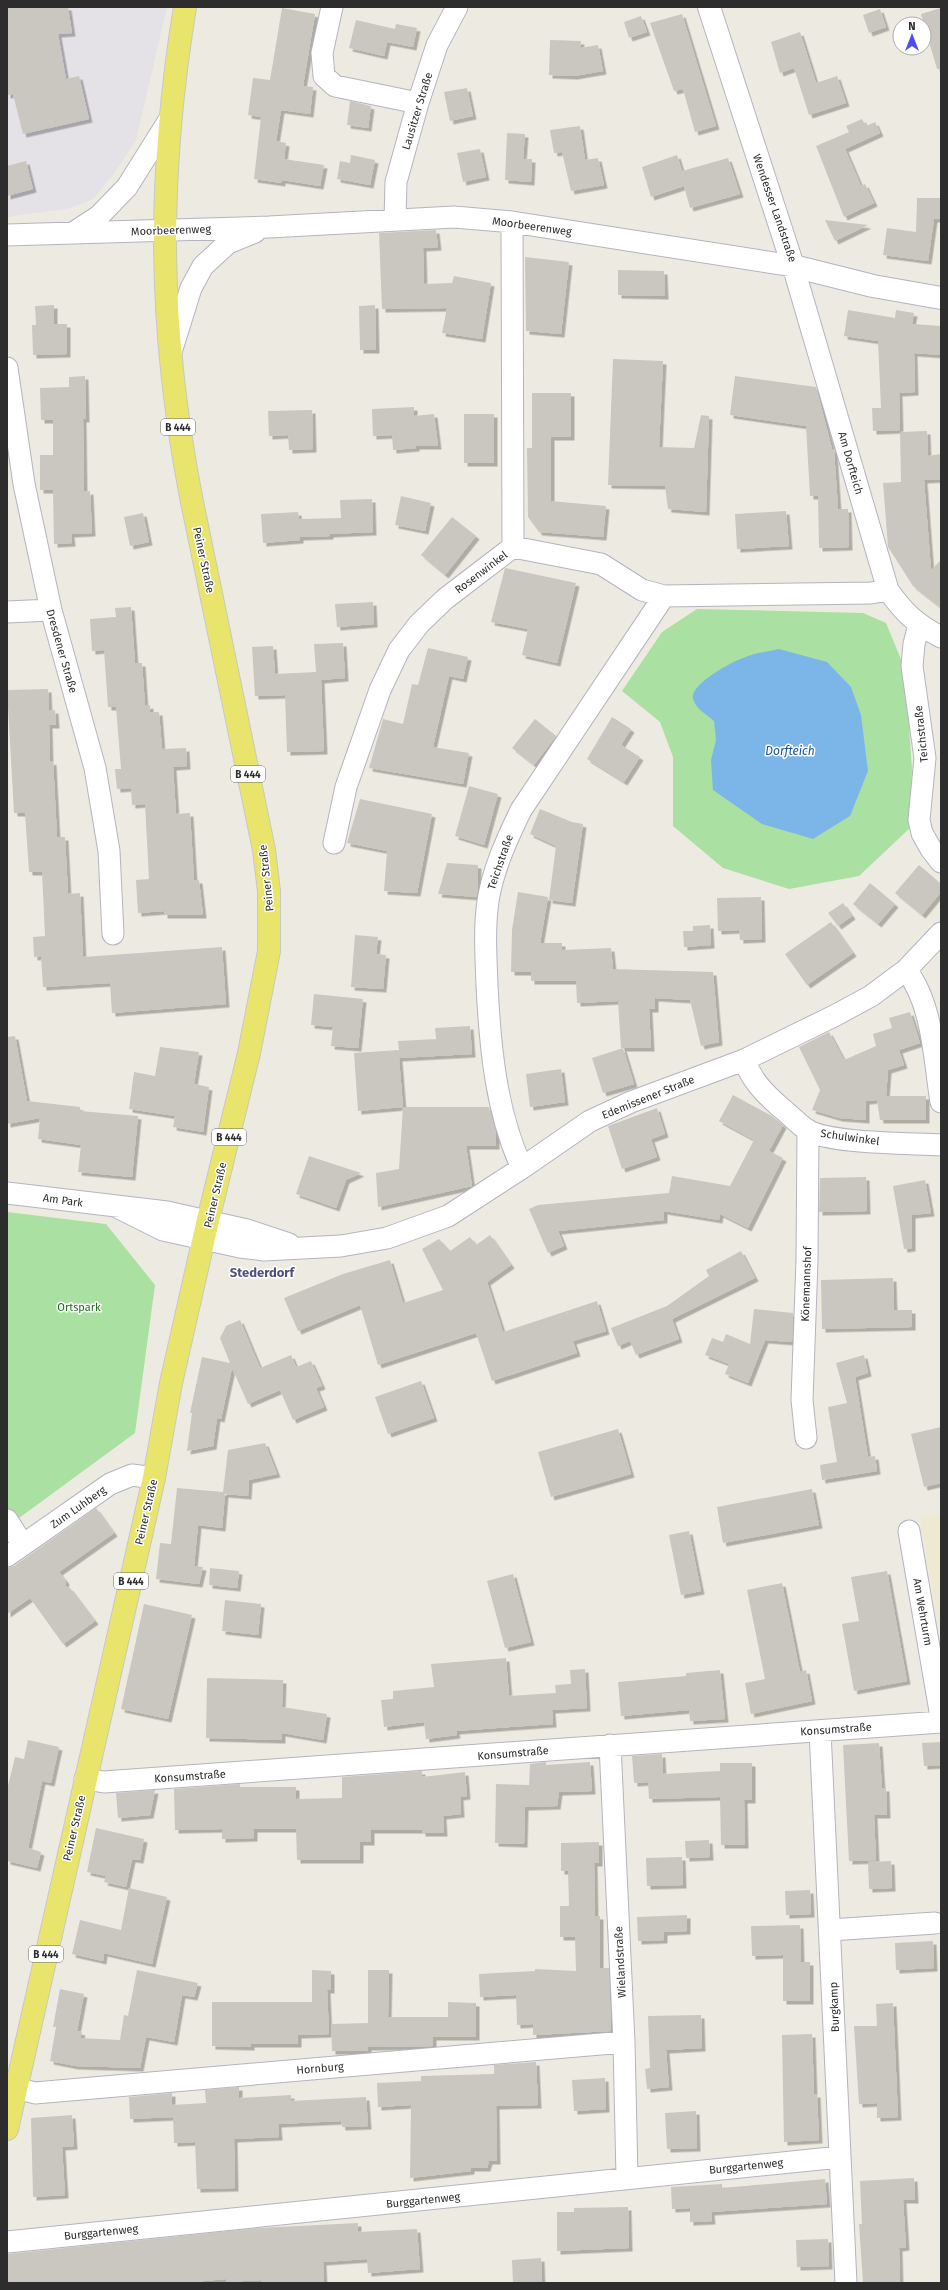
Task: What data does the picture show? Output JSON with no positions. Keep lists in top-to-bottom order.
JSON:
{
  "streets": {
    "main road": ["B 444", "Peiner Straße"],
    "street": [
      "Lausitzer Straße",
      "Wendesser Landstraße",
      "Moorbeerenweg",
      "Am Dorfteich",
      "Rosenwinkel",
      "Dresdener Straße",
      "Teichstraße",
      "Edemissener Straße",
      "Schulwinkel",
      "Am Park",
      "Könemannshof",
      "Zum Luhberg",
      "Am Wehrturm",
      "Konsumstraße",
      "Wielandstraße",
      "Burgkamp",
      "Hornburg",
      "Burggartenweg"
    ]
  },
  "crossings": [
    ["Lausitzer Straße", "Moorbeerenweg"],
    ["Wendesser Landstraße", "Moorbeerenweg"],
    ["Wendesser Landstraße", "Am Dorfteich"],
    ["Moorbeerenweg", "B 444"],
    ["Moorbeerenweg", "Am Dorfteich"],
    ["Moorbeerenweg", "Peiner Straße"],
    ["Moorbeerenweg", "Rosenwinkel"],
    ["B 444", "Peiner Straße"],
    ["Am Dorfteich", "Teichstraße"],
    ["Peiner Straße", "Edemissener Straße"],
    ["Peiner Straße", "Am Park"],
    ["Peiner Straße", "Zum Luhberg"],
    ["Peiner Straße", "Konsumstraße"],
    ["Peiner Straße", "Hornburg"],
    ["Teichstraße", "Edemissener Straße"],
    ["Edemissener Straße", "Schulwinkel"],
    ["Edemissener Straße", "Am Park"],
    ["Schulwinkel", "Könemannshof"],
    ["Konsumstraße", "Wielandstraße"],
    ["Konsumstraße", "Burgkamp"],
    ["Wielandstraße", "Hornburg"],
    ["Wielandstraße", "Burggartenweg"],
    ["Burgkamp", "Burggartenweg"]
  ],
  "districts": ["Stederdorf"],
  "water": ["Dorfteich"],
  "parks": ["Ortspark"],
  "north": "top"
}
